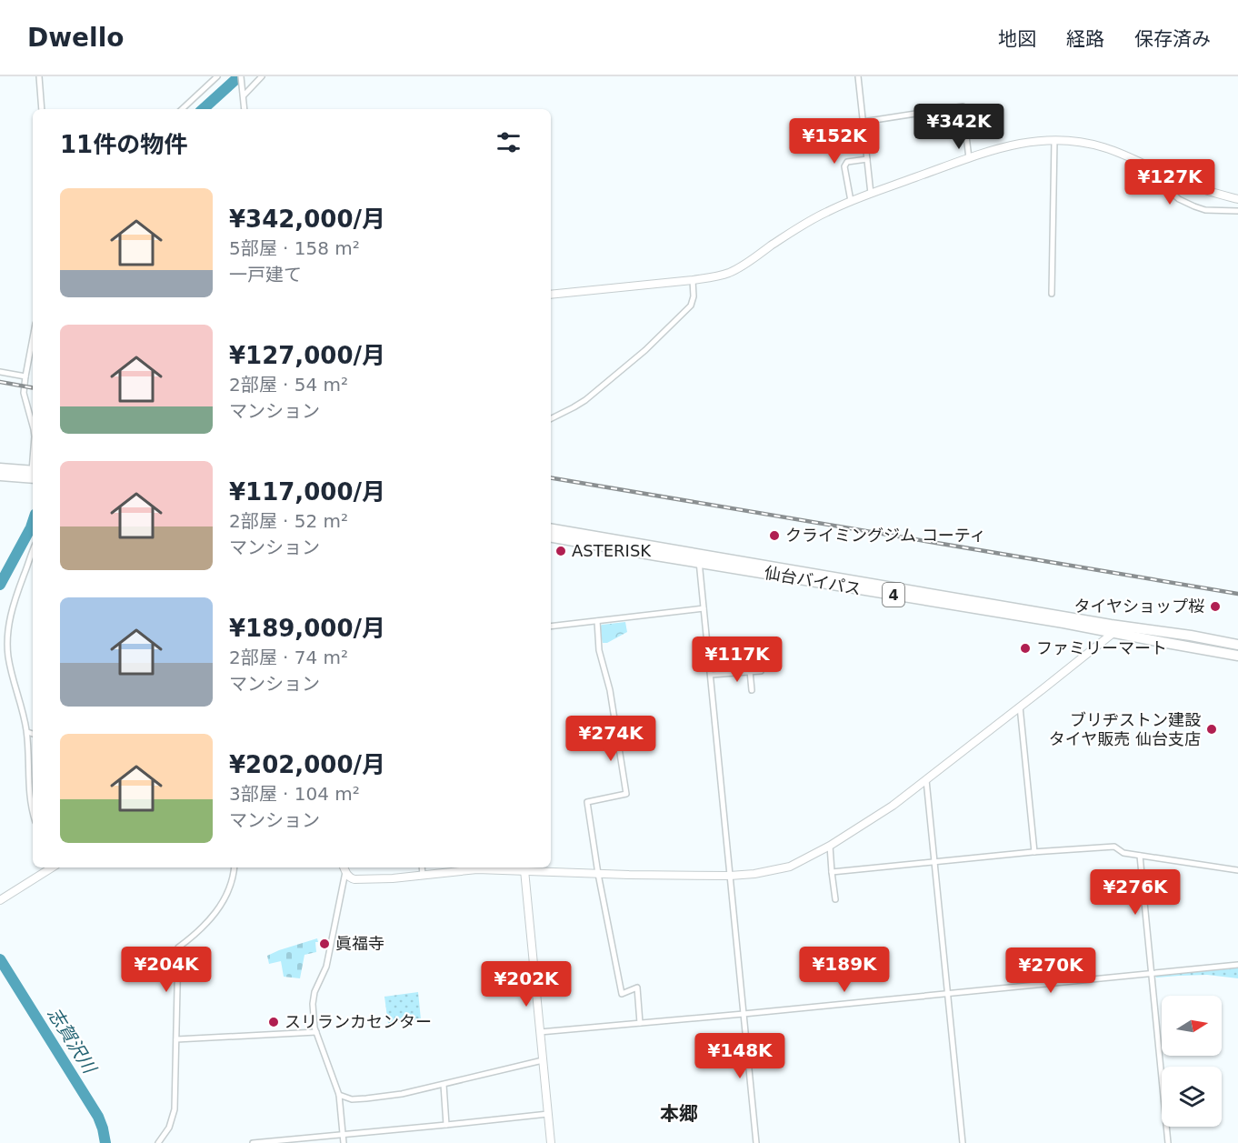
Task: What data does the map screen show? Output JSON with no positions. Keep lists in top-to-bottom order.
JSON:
{
  "streets": {
    "highway": ["仙台バイパス", "4"]
  },
  "districts": ["本郷"],
  "water": ["志賀沢川"],
  "places": [
    "クライミングジム コーティ",
    "ASTERISK",
    "タイヤショップ桜",
    "ファミリーマート",
    "ブリヂストン建設 タイヤ販売 仙台支店",
    "眞福寺",
    "スリランカセンター"
  ],
  "north": "right",
  "page": {
    "header": "Dwello",
    "nav": ["地図", "経路", "保存済み"],
    "price": [
      "¥342K",
      "¥152K",
      "¥127K",
      "¥117K",
      "¥274K",
      "¥276K",
      "¥204K",
      "¥189K",
      "¥270K",
      "¥202K",
      "¥148K"
    ],
    "heading": "11件の物件",
    "list": [
      {
        "name": "¥342,000/月",
        "note": "5部屋 · 158 m² · 一戸建て"
      },
      {
        "name": "¥127,000/月",
        "note": "2部屋 · 54 m² · マンション"
      },
      {
        "name": "¥117,000/月",
        "note": "2部屋 · 52 m² · マンション"
      },
      {
        "name": "¥189,000/月",
        "note": "2部屋 · 74 m² · マンション"
      },
      {
        "name": "¥202,000/月",
        "note": "3部屋 · 104 m² · マンション"
      }
    ]
  }
}
